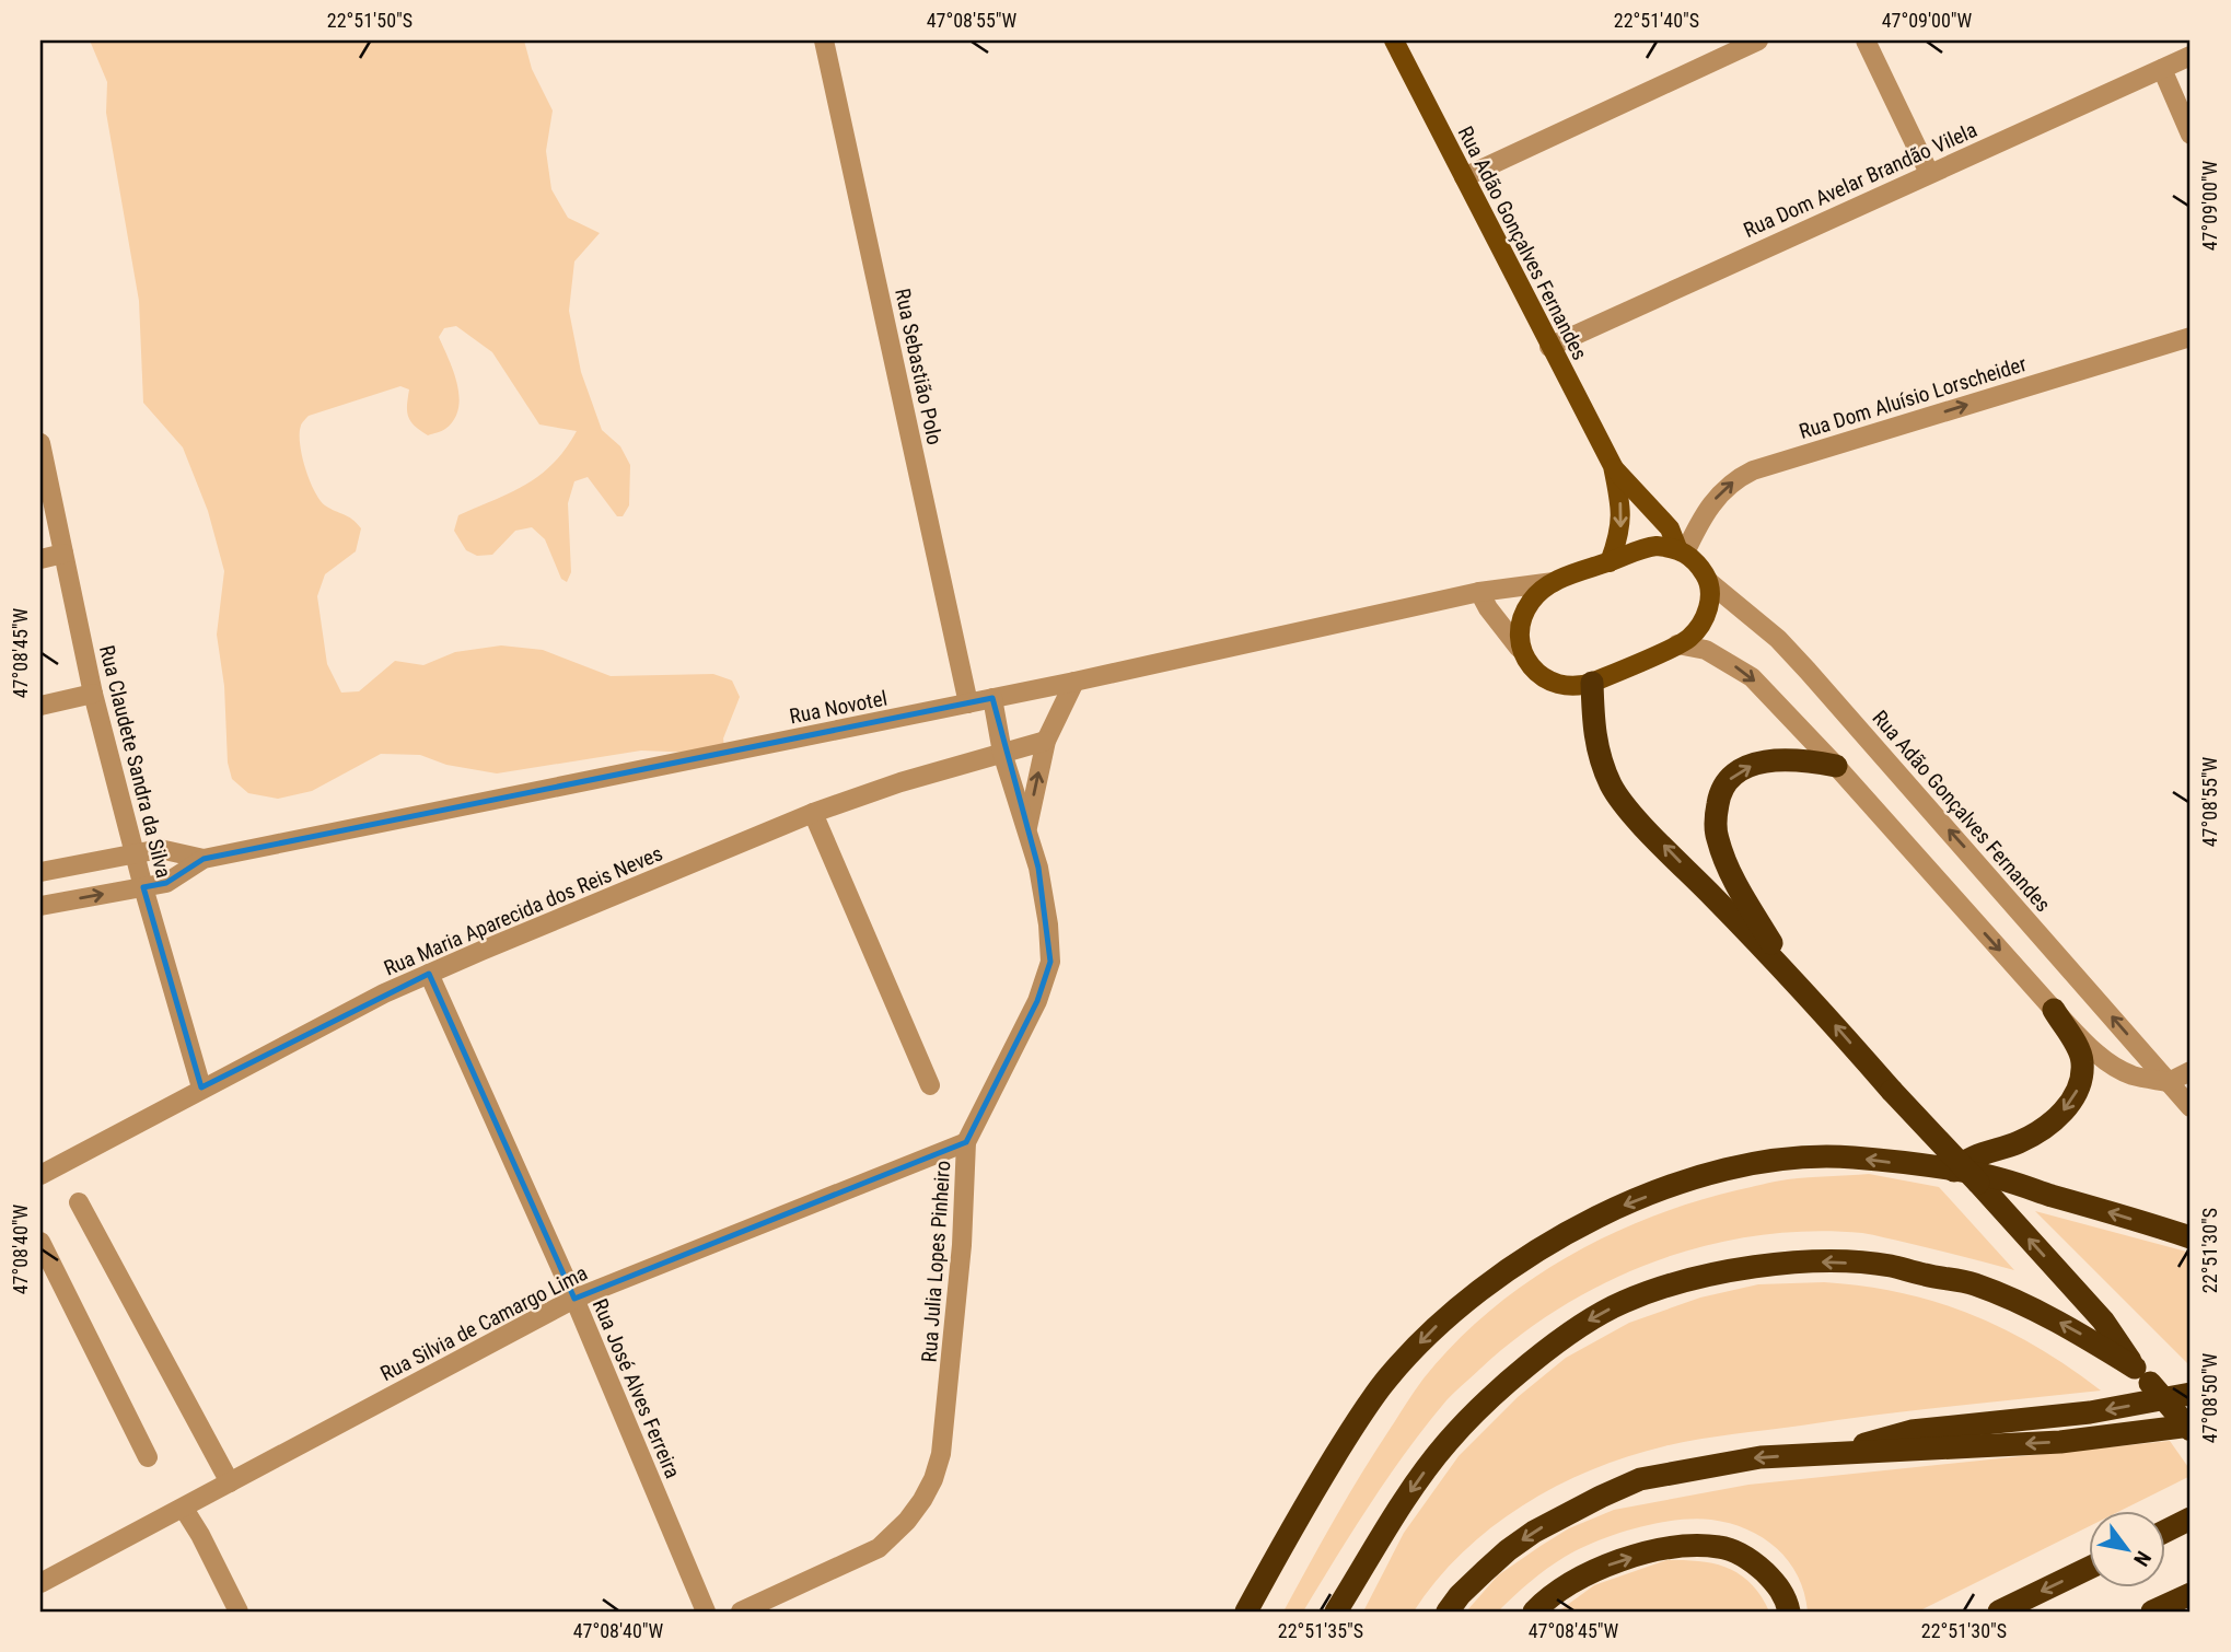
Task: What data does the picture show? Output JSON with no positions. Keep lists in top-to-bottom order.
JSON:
{
  "streets": {
    "main road": ["Rua Adão Gonçalves Fernandes"],
    "street": [
      "Rua Dom Avelar Brandão Vilela",
      "Rua Sebastião Polo",
      "Rua Dom Aluísio Lorscheider",
      "Rua Novotel",
      "Rua Claudete Sandra da Silva",
      "Rua Maria Aparecida dos Reis Neves",
      "Rua Julia Lopes Pinheiro",
      "Rua Silvia de Camargo Lima",
      "Rua José Alves Ferreira"
    ]
  },
  "crossings": [
    ["Rua Dom Avelar Brandão Vilela", "Rua Adão Gonçalves Fernandes"],
    ["Rua Adão Gonçalves Fernandes", "Rua Dom Aluísio Lorscheider"],
    ["Rua Adão Gonçalves Fernandes", "Rua Novotel"],
    ["Rua Sebastião Polo", "Rua Novotel"],
    ["Rua Dom Aluísio Lorscheider", "Rua Novotel"],
    ["Rua Novotel", "Rua Claudete Sandra da Silva"],
    ["Rua Novotel", "Rua Julia Lopes Pinheiro"],
    ["Rua Claudete Sandra da Silva", "Rua Maria Aparecida dos Reis Neves"],
    ["Rua Maria Aparecida dos Reis Neves", "Rua Julia Lopes Pinheiro"],
    ["Rua Maria Aparecida dos Reis Neves", "Rua José Alves Ferreira"],
    ["Rua Julia Lopes Pinheiro", "Rua Silvia de Camargo Lima"],
    ["Rua Silvia de Camargo Lima", "Rua José Alves Ferreira"]
  ],
  "one_way": ["Rua Dom Aluísio Lorscheider"],
  "north": "bottom right",
  "coordinates": [
    "22°51'50\"S",
    "47°08'55\"W",
    "22°51'40\"S",
    "47°09'00\"W",
    "47°08'45\"W",
    "47°08'40\"W",
    "22°51'30\"S",
    "47°08'50\"W",
    "22°51'35\"S"
  ]
}
